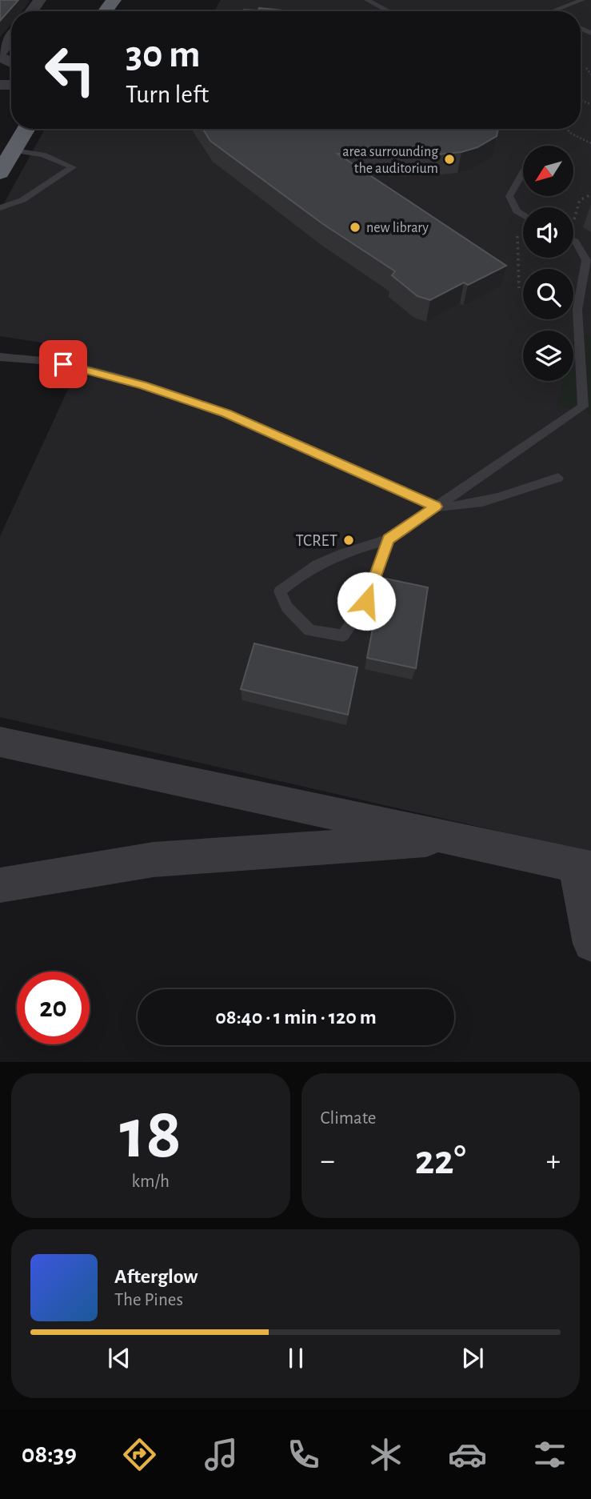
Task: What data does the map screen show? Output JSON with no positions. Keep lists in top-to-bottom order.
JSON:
{
  "places": ["area surrounding the auditorium", "new library", "TCRET"],
  "north": "bottom left",
  "page": {
    "turn": ["30 m", "Turn left"],
    "limit": "20",
    "trip": "08:40 · 1 min · 120 m",
    "tile": [
      ["18", "km/h"],
      "Climate"
    ],
    "heat": ["−", "22°", "+"],
    "song": ["Afterglow", "The Pines"],
    "tabs": "08:39"
  }
}
